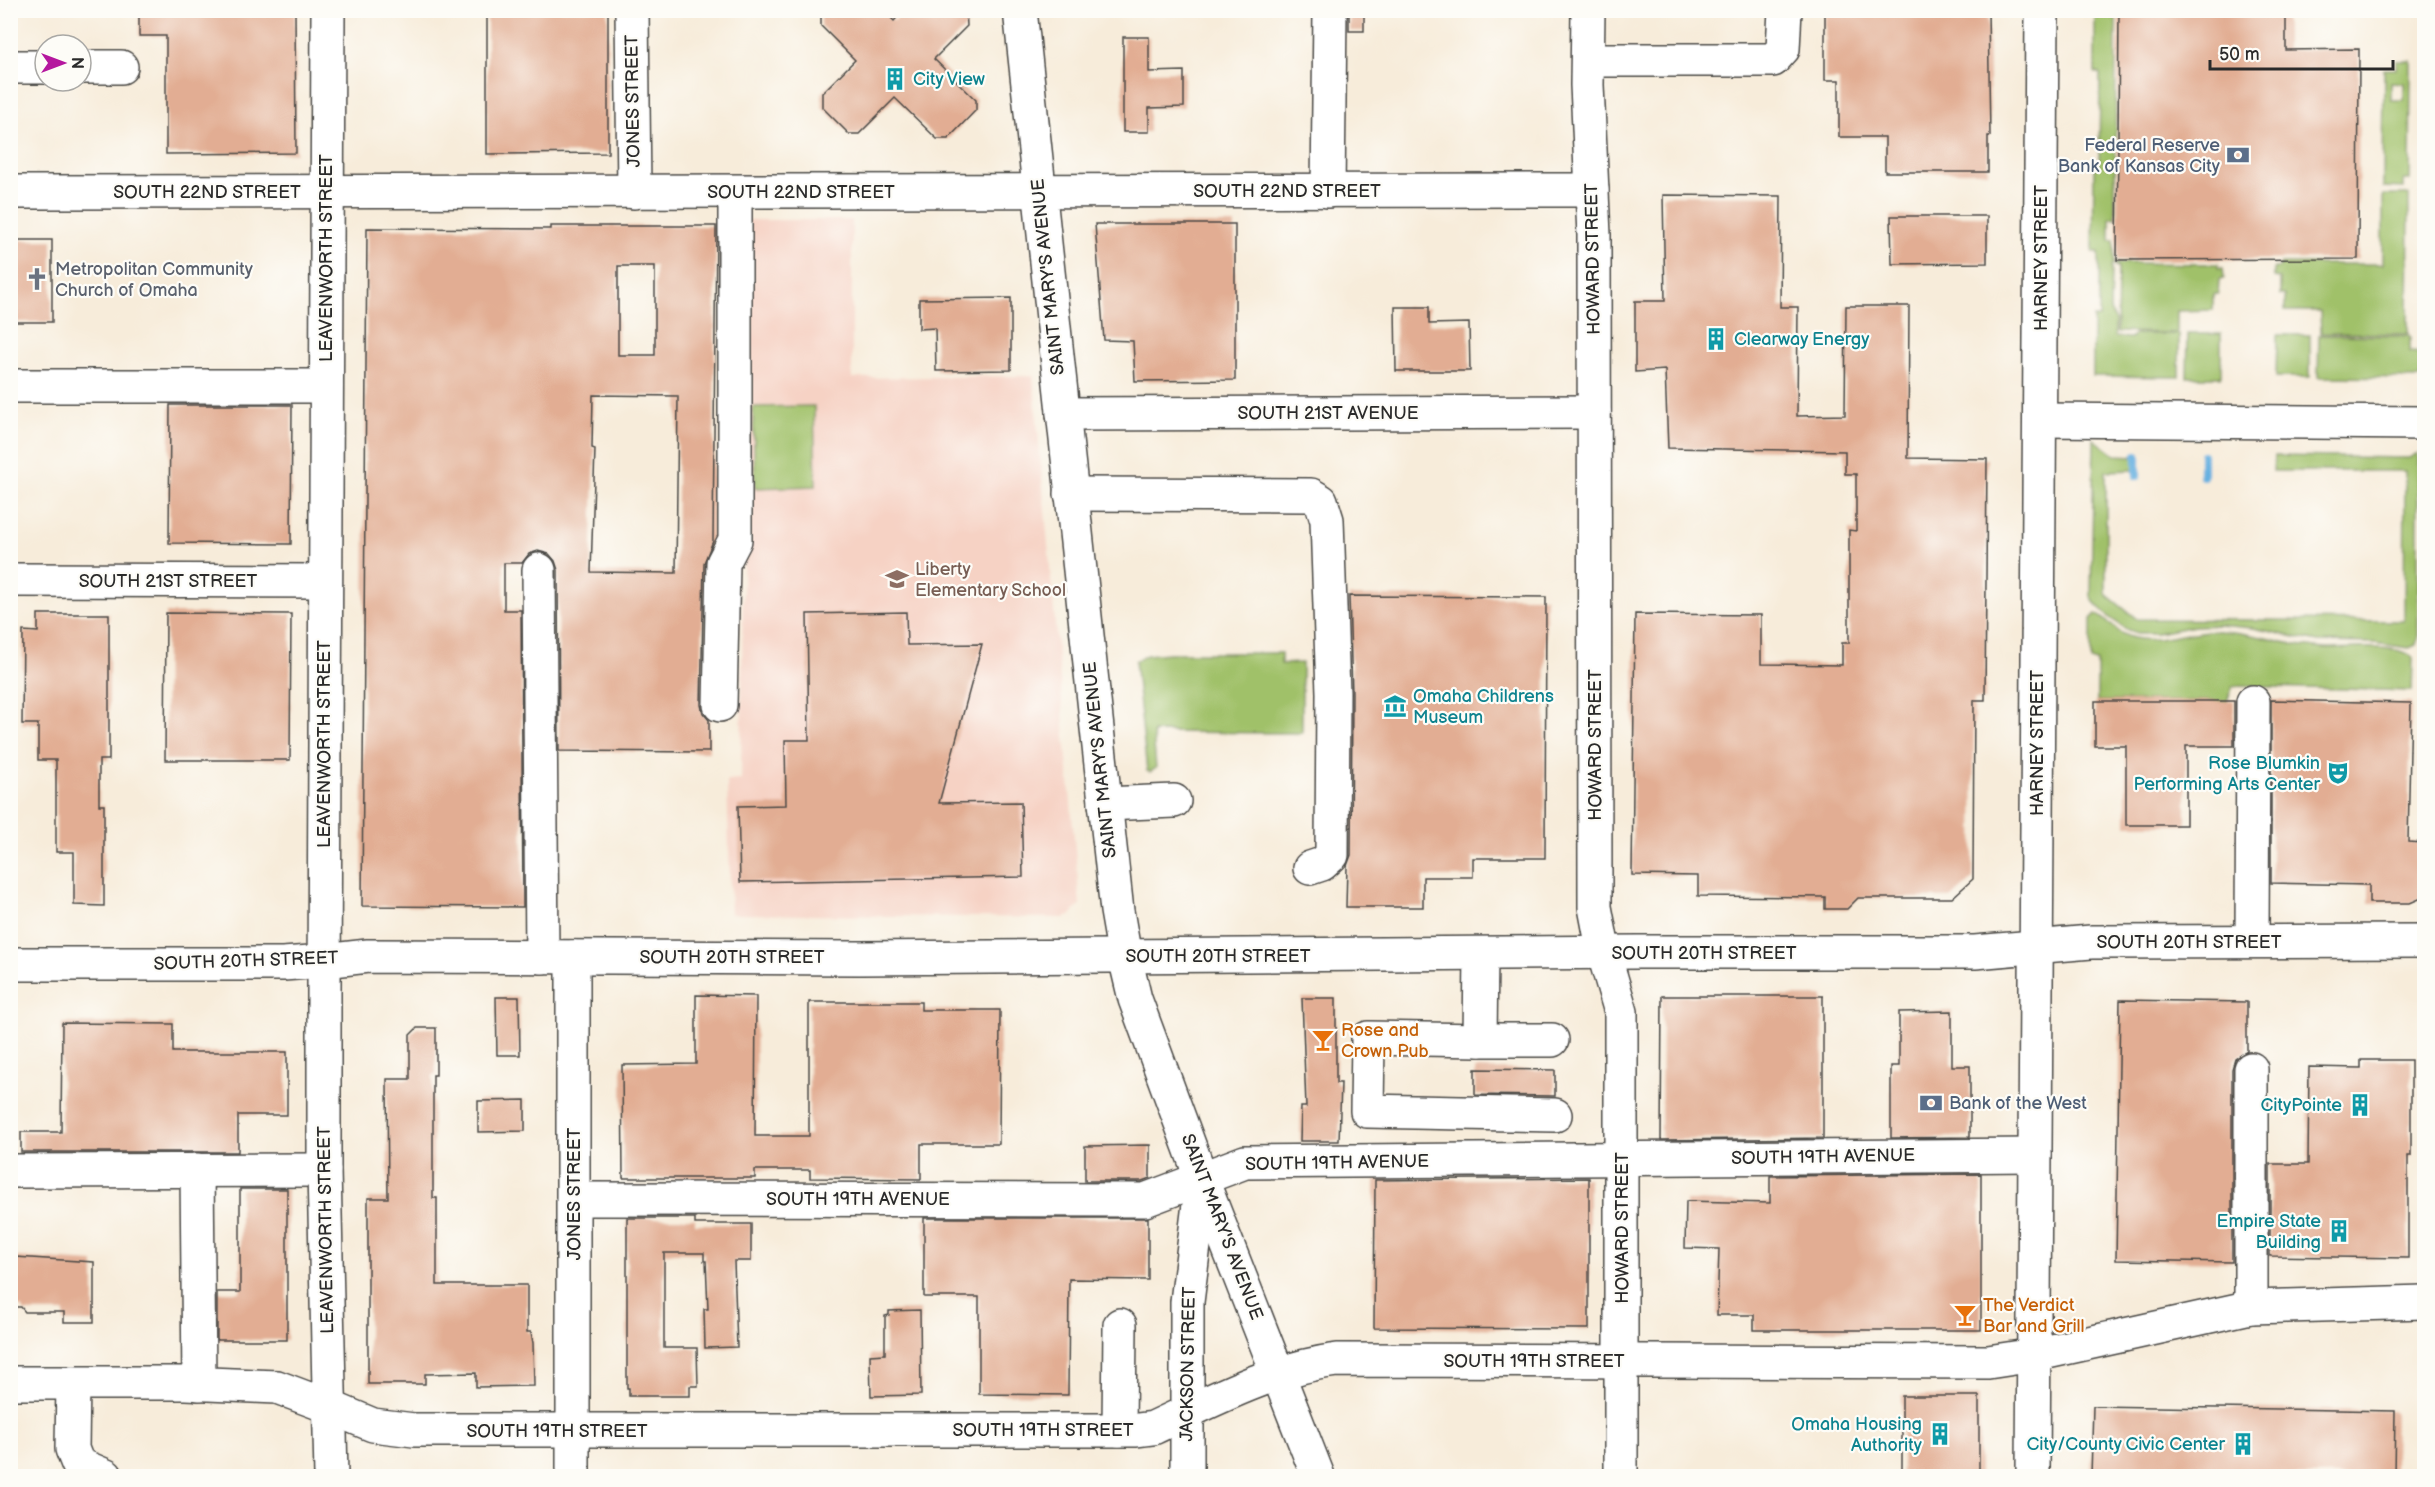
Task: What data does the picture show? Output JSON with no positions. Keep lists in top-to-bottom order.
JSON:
{
  "streets": {
    "main road": [
      "JONES STREET",
      "SOUTH 22ND STREET",
      "LEAVENWORTH STREET",
      "HARNEY STREET",
      "HOWARD STREET",
      "SAINT MARY'S AVENUE",
      "SOUTH 21ST AVENUE",
      "SOUTH 21ST STREET",
      "SOUTH 20TH STREET",
      "SOUTH 19TH AVENUE",
      "SOUTH 19TH STREET",
      "JACKSON STREET"
    ]
  },
  "crossings": [
    ["JONES STREET", "SOUTH 22ND STREET"],
    ["JONES STREET", "SOUTH 20TH STREET"],
    ["JONES STREET", "SOUTH 19TH AVENUE"],
    ["JONES STREET", "SOUTH 19TH STREET"],
    ["SOUTH 22ND STREET", "LEAVENWORTH STREET"],
    ["SOUTH 22ND STREET", "HOWARD STREET"],
    ["SOUTH 22ND STREET", "SAINT MARY'S AVENUE"],
    ["LEAVENWORTH STREET", "SOUTH 21ST STREET"],
    ["LEAVENWORTH STREET", "SOUTH 20TH STREET"],
    ["LEAVENWORTH STREET", "SOUTH 19TH STREET"],
    ["HARNEY STREET", "SOUTH 20TH STREET"],
    ["HARNEY STREET", "SOUTH 19TH AVENUE"],
    ["HARNEY STREET", "SOUTH 19TH STREET"],
    ["HOWARD STREET", "SOUTH 21ST AVENUE"],
    ["HOWARD STREET", "SOUTH 20TH STREET"],
    ["HOWARD STREET", "SOUTH 19TH AVENUE"],
    ["HOWARD STREET", "SOUTH 19TH STREET"],
    ["SAINT MARY'S AVENUE", "SOUTH 21ST AVENUE"],
    ["SAINT MARY'S AVENUE", "SOUTH 20TH STREET"],
    ["SAINT MARY'S AVENUE", "SOUTH 19TH AVENUE"],
    ["SAINT MARY'S AVENUE", "SOUTH 19TH STREET"],
    ["SAINT MARY'S AVENUE", "JACKSON STREET"],
    ["SOUTH 19TH AVENUE", "JACKSON STREET"],
    ["SOUTH 19TH STREET", "JACKSON STREET"]
  ],
  "places": {
    "building": [
      "City View",
      "Clearway Energy",
      "CityPointe",
      "Empire State Building",
      "Omaha Housing Authority",
      "City/County Civic Center"
    ],
    "bank": ["Federal Reserve Bank of Kansas City", "Bank of the West"],
    "church": ["Metropolitan Community Church of Omaha"],
    "school or university": ["Liberty Elementary School"],
    "museum": ["Omaha Childrens Museum"],
    "theatre": ["Rose Blumkin Performing Arts Center"],
    "bar": ["Rose and Crown Pub", "The Verdict Bar and Grill"]
  },
  "scale_bar": "50 m",
  "north": "right"
}
